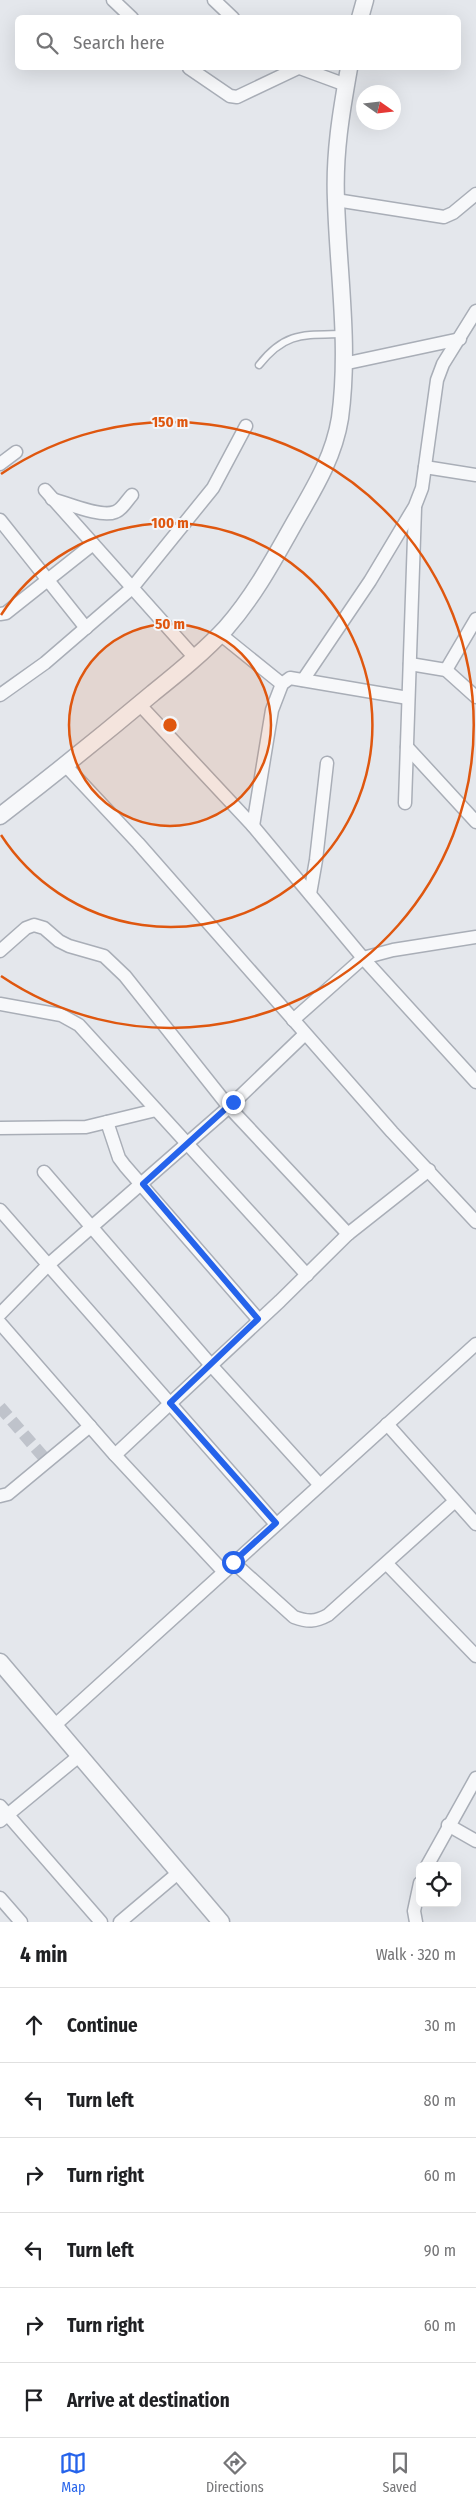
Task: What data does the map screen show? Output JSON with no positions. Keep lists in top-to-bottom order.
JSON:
{
  "north": "right",
  "page": {
    "search": "Search here",
    "heading": ["4 min", "Walk · 320 m"],
    "list": [
      ["Continue", "30 m"],
      ["Turn left", "80 m"],
      ["Turn right", "60 m"],
      ["Turn left", "90 m"],
      ["Turn right", "60 m"],
      "Arrive at destination"
    ],
    "nav": ["Map", "Directions", "Saved"]
  },
  "rings": ["150 m", "100 m", "50 m"]
}
